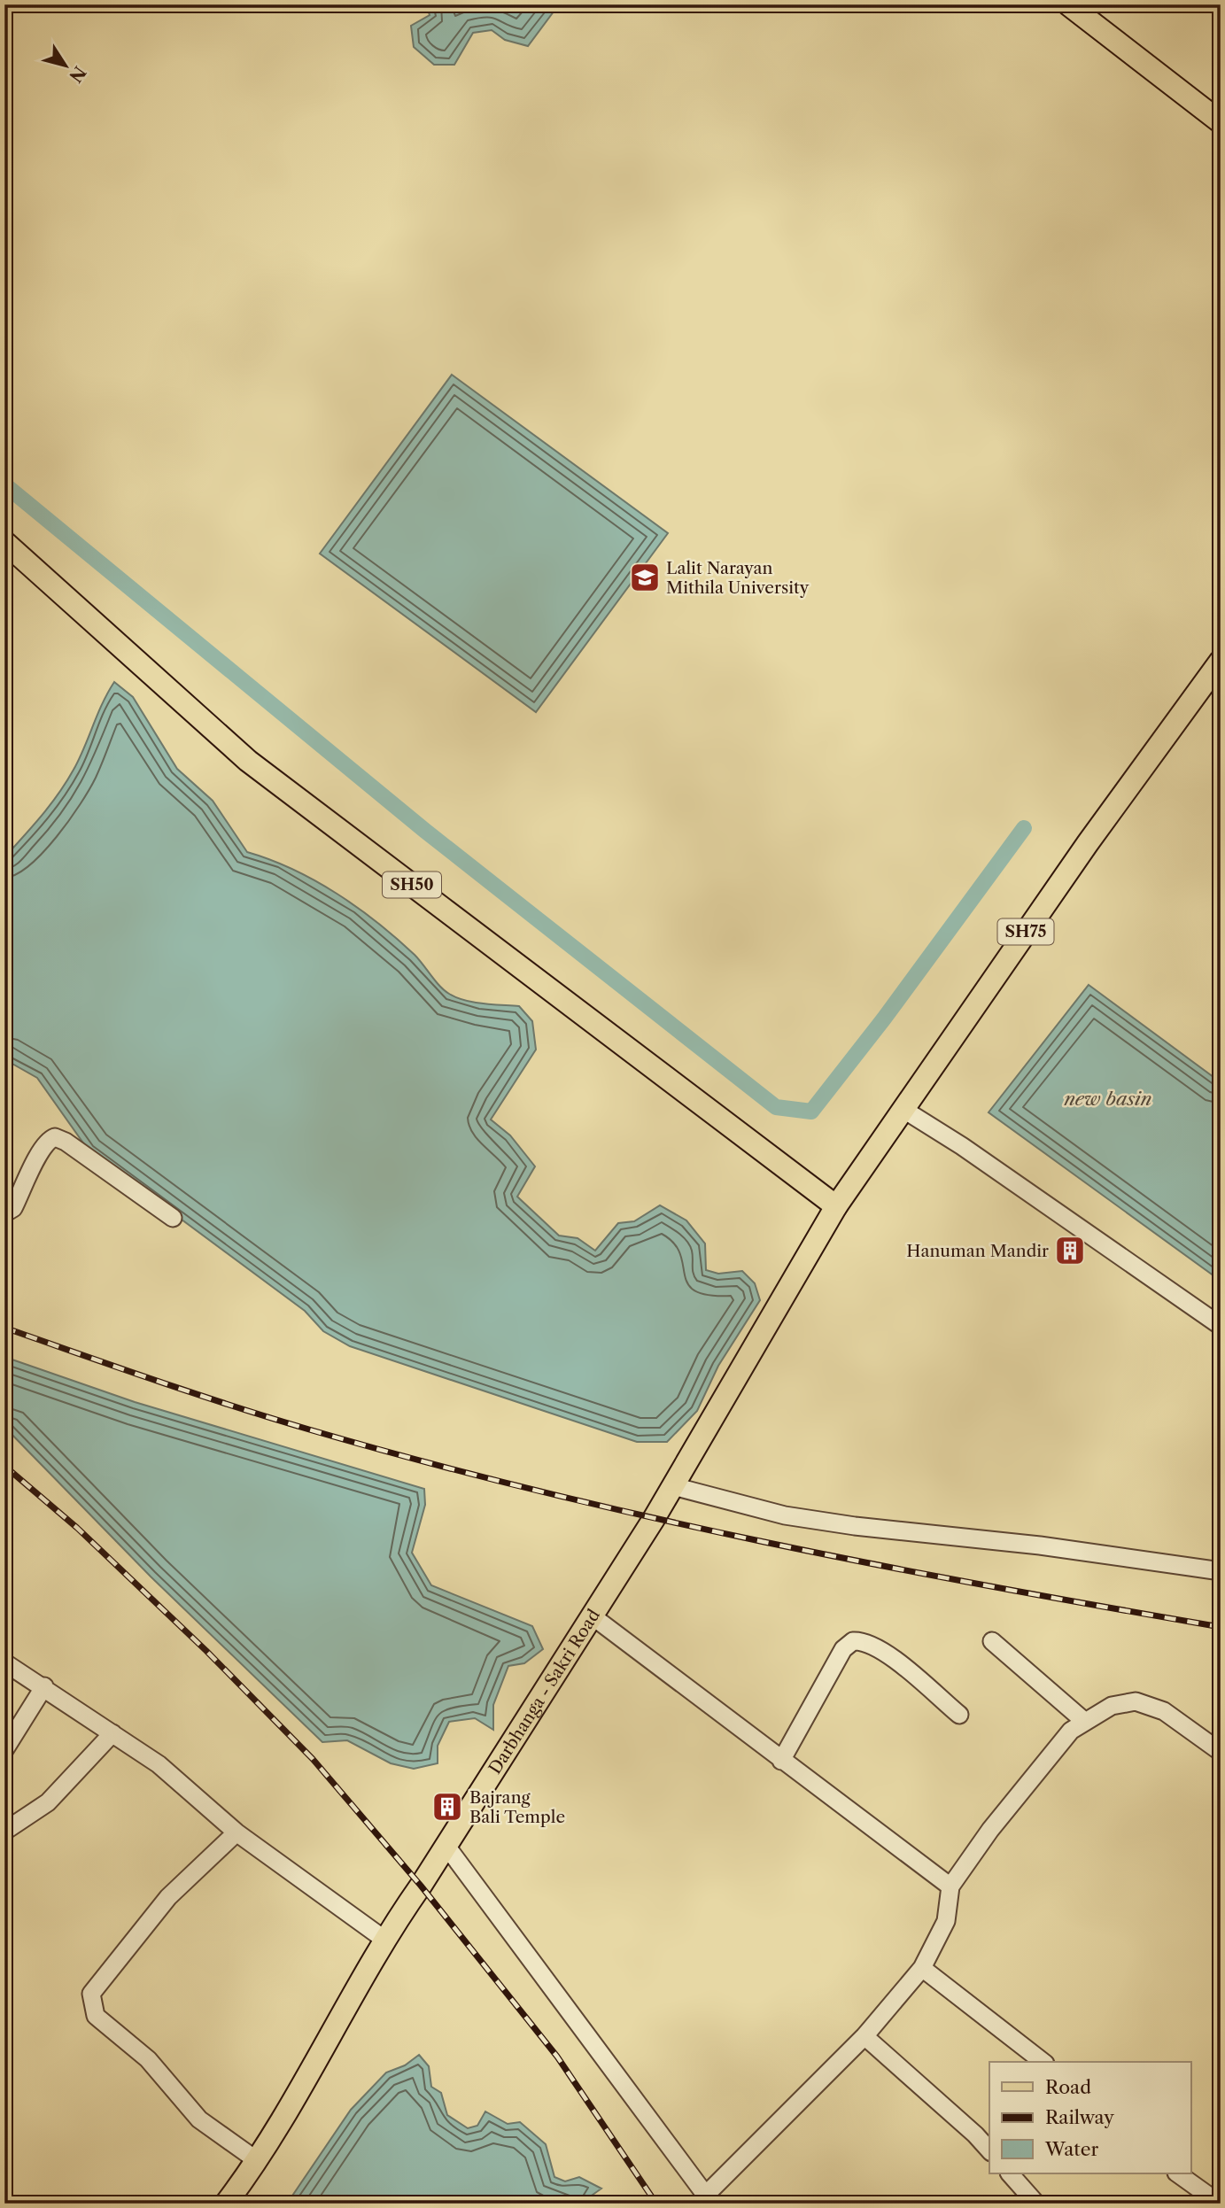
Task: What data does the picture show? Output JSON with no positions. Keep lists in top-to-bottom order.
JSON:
{
  "streets": {
    "main road": ["SH50", "SH75", "Darbhanga - Sakri Road"]
  },
  "crossings": [
    ["SH50", "SH75"],
    ["SH50", "Darbhanga - Sakri Road"],
    ["SH75", "Darbhanga - Sakri Road"]
  ],
  "water": ["new basin"],
  "places": {
    "school or university": ["Lalit Narayan Mithila University"],
    "building": ["Hanuman Mandir", "Bajrang Bali Temple"]
  },
  "legend": ["Road", "Railway", "Water"],
  "north": "bottom right"
}
